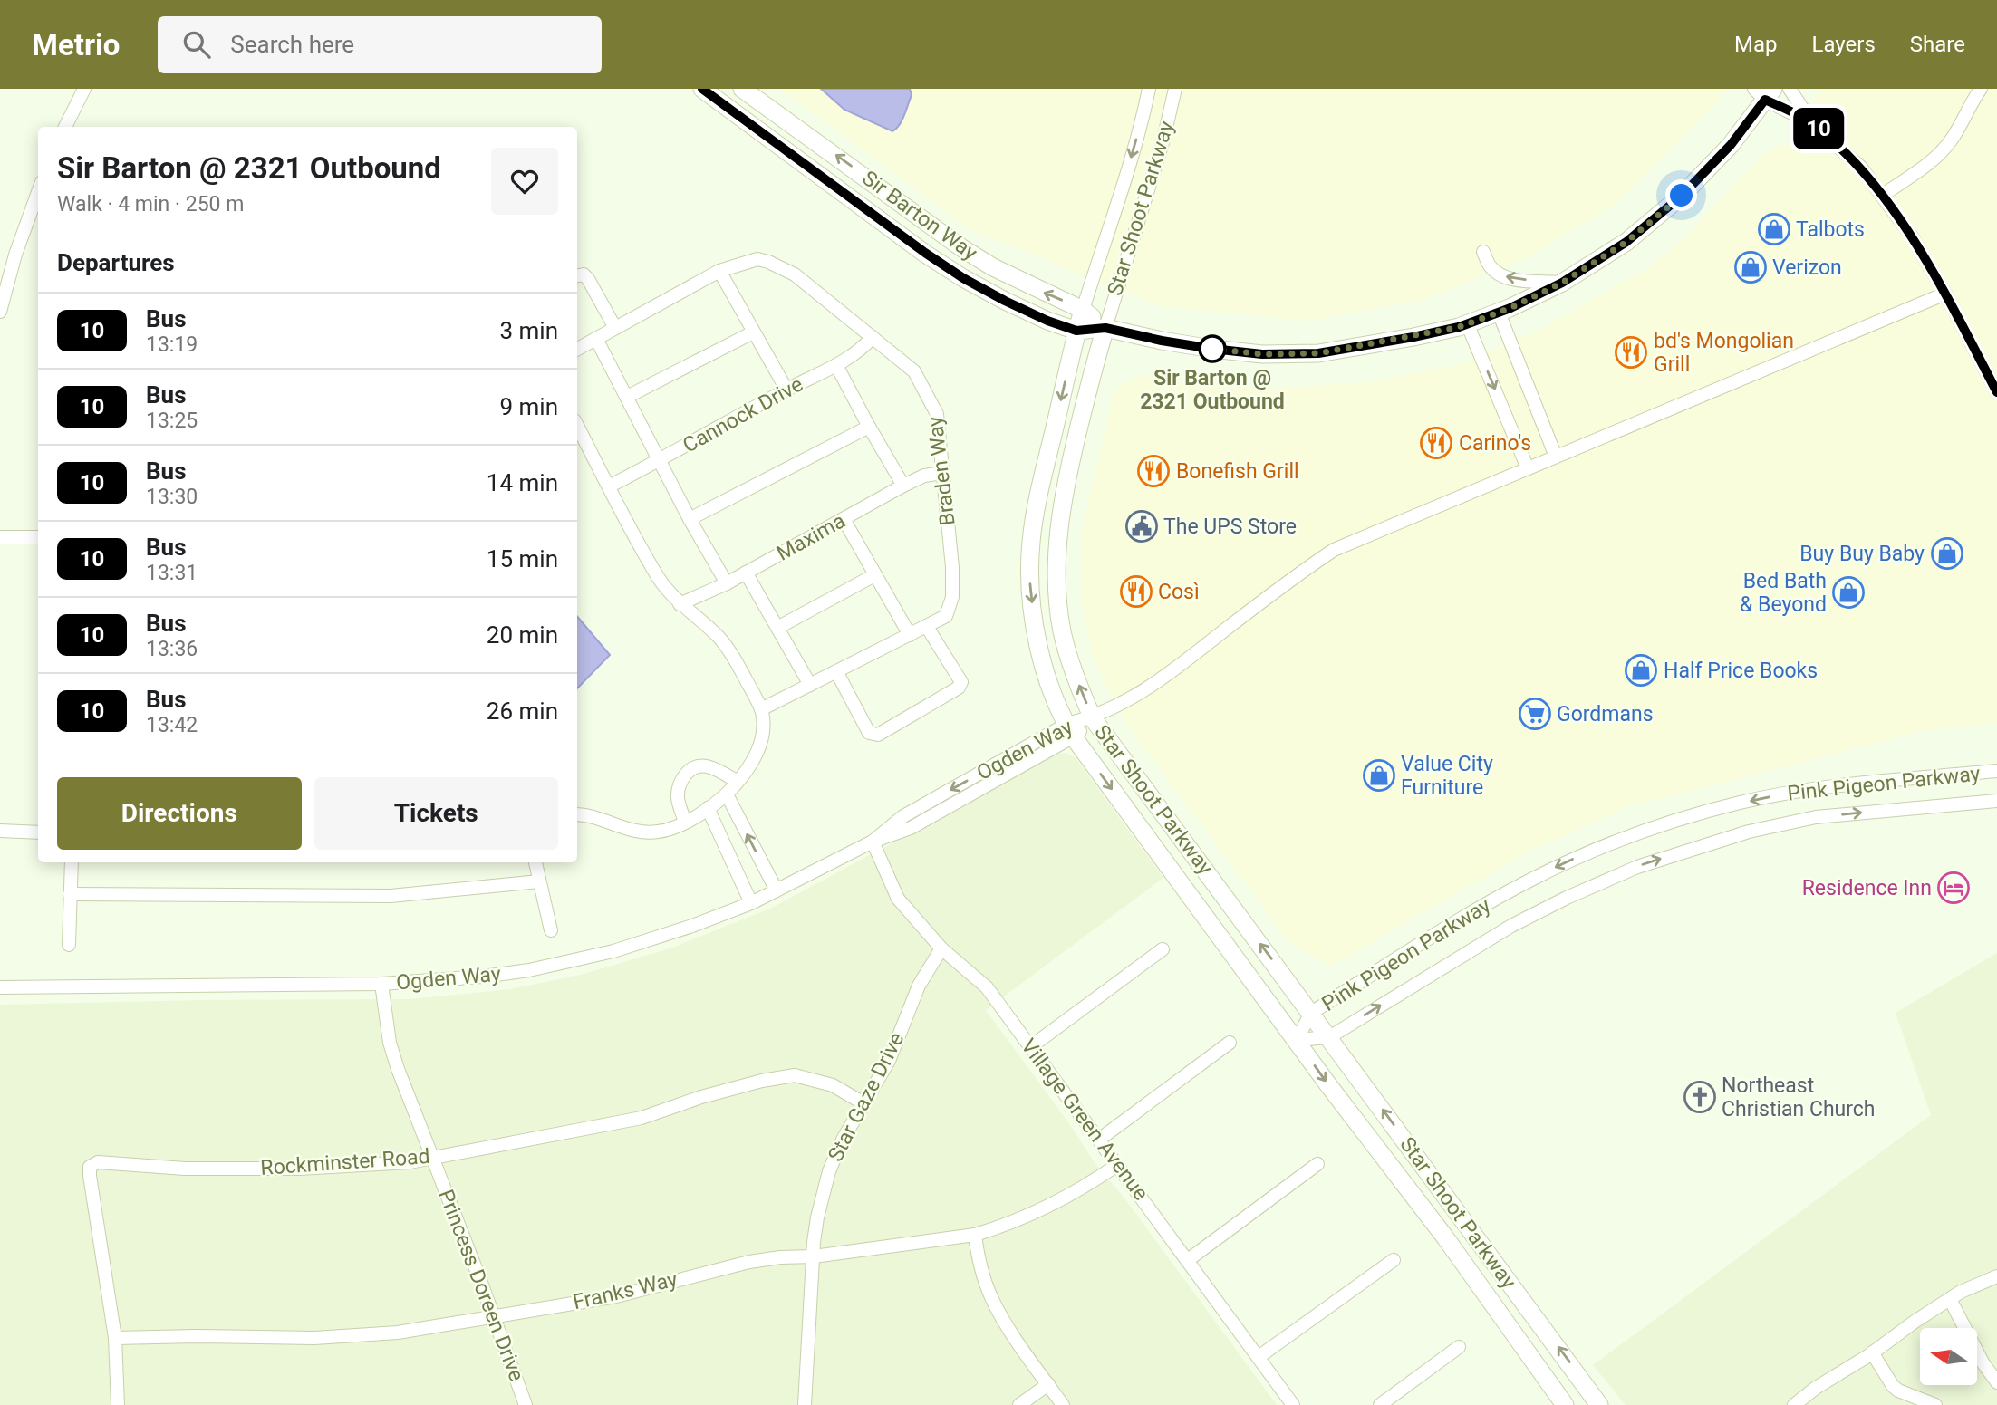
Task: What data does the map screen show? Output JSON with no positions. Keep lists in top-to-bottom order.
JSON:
{
  "streets": {
    "street": [
      "Star Shoot Parkway",
      "Sir Barton Way",
      "Cannock Drive",
      "Braden Way",
      "Maxima",
      "Ogden Way",
      "Pink Pigeon Parkway",
      "Star Gaze Drive",
      "Village Green Avenue",
      "Rockminster Road",
      "Princess Doreen Drive",
      "Franks Way"
    ]
  },
  "crossings": [
    ["Star Shoot Parkway", "Sir Barton Way"],
    ["Star Shoot Parkway", "Ogden Way"],
    ["Star Shoot Parkway", "Pink Pigeon Parkway"],
    ["Cannock Drive", "Braden Way"],
    ["Braden Way", "Maxima"],
    ["Ogden Way", "Village Green Avenue"],
    ["Ogden Way", "Princess Doreen Drive"],
    ["Star Gaze Drive", "Village Green Avenue"],
    ["Star Gaze Drive", "Rockminster Road"],
    ["Star Gaze Drive", "Franks Way"],
    ["Village Green Avenue", "Franks Way"],
    ["Rockminster Road", "Princess Doreen Drive"],
    ["Rockminster Road", "Franks Way"],
    ["Princess Doreen Drive", "Franks Way"]
  ],
  "places": {
    "shop": [
      "Talbots",
      "Verizon",
      "Buy Buy Baby",
      "Bed Bath & Beyond",
      "Half Price Books",
      "Value City Furniture"
    ],
    "other": ["Sir Barton @ 2321 Outbound"],
    "restaurant": [
      "bd's Mongolian Grill",
      "Carino's",
      "Bonefish Grill",
      "Così"
    ],
    "public building": ["The UPS Store"],
    "supermarket": ["Gordmans"],
    "hotel": ["Residence Inn"],
    "church": ["Northeast Christian Church"]
  },
  "lines": ["bus line 10"],
  "north": "left",
  "page": {
    "header": "Metrio",
    "search": "Search here",
    "nav": ["Map", "Layers", "Share"],
    "on_map": "10",
    "heading": [
      ["Sir Barton @ 2321 Outbound", "Walk · 4 min · 250 m"],
      "Departures"
    ],
    "list": [
      {
        "mark": "10",
        "name": "Bus",
        "note": "13:19",
        "value": "3 min"
      },
      {
        "mark": "10",
        "name": "Bus",
        "note": "13:25",
        "value": "9 min"
      },
      {
        "mark": "10",
        "name": "Bus",
        "note": "13:30",
        "value": "14 min"
      },
      {
        "mark": "10",
        "name": "Bus",
        "note": "13:31",
        "value": "15 min"
      },
      {
        "mark": "10",
        "name": "Bus",
        "note": "13:36",
        "value": "20 min"
      },
      {
        "mark": "10",
        "name": "Bus",
        "note": "13:42",
        "value": "26 min"
      }
    ],
    "buttons": ["Directions", "Tickets"]
  }
}
